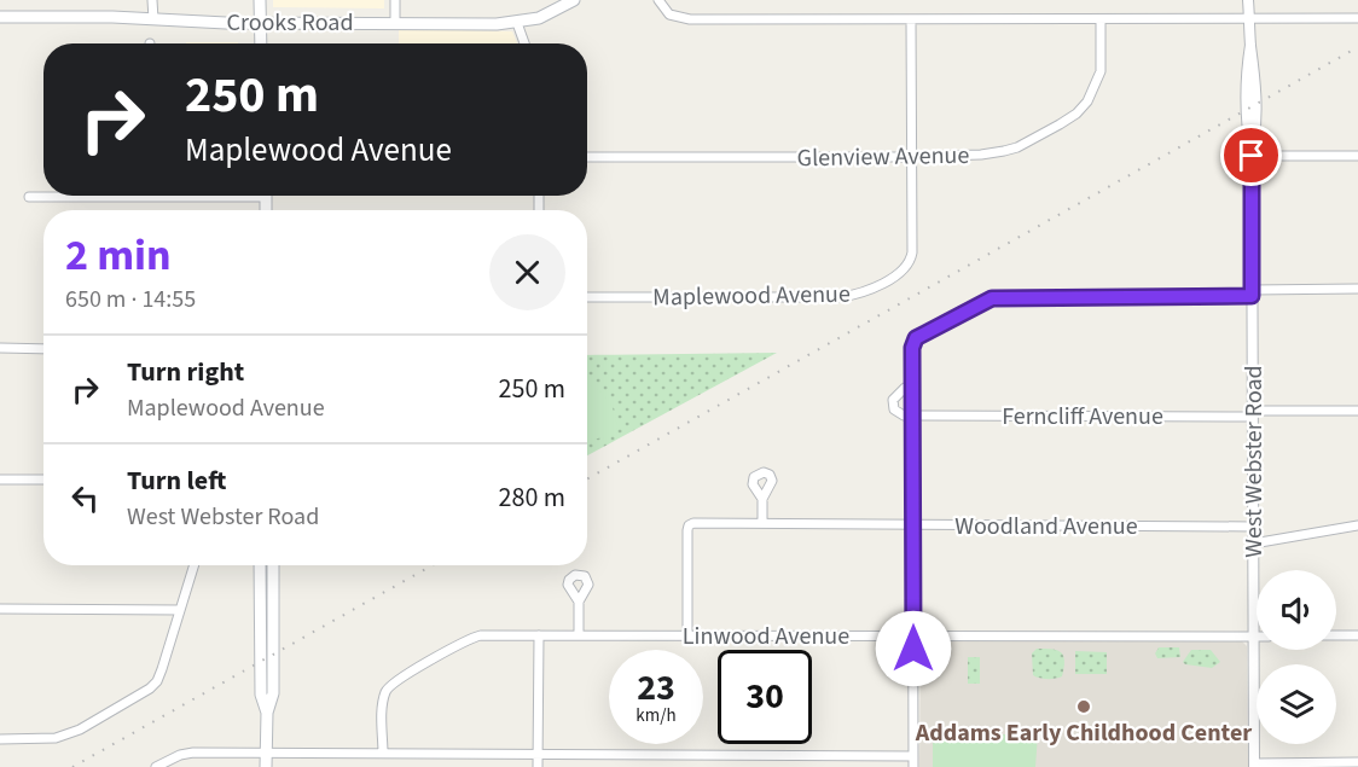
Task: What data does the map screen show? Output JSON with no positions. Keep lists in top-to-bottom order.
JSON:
{
  "streets": {
    "main road": ["Crooks Road"],
    "street": [
      "Glenview Avenue",
      "Maplewood Avenue",
      "Ferncliff Avenue",
      "West Webster Road",
      "Woodland Avenue",
      "Linwood Avenue"
    ]
  },
  "crossings": [
    ["Glenview Avenue", "Maplewood Avenue"],
    ["Ferncliff Avenue", "West Webster Road"],
    ["West Webster Road", "Woodland Avenue"],
    ["West Webster Road", "Linwood Avenue"],
    ["Woodland Avenue", "Linwood Avenue"]
  ],
  "places": ["Addams Early Childhood Center"],
  "page": {
    "turn": ["250 m", "Maplewood Avenue"],
    "heading": ["2 min", "650 m · 14:55"],
    "list": [
      {
        "name": "Turn right",
        "note": "Maplewood Avenue",
        "value": "250 m"
      },
      {
        "name": "Turn left",
        "note": "West Webster Road",
        "value": "280 m"
      }
    ],
    "speed": "23 km/h",
    "limit": "30"
  }
}
